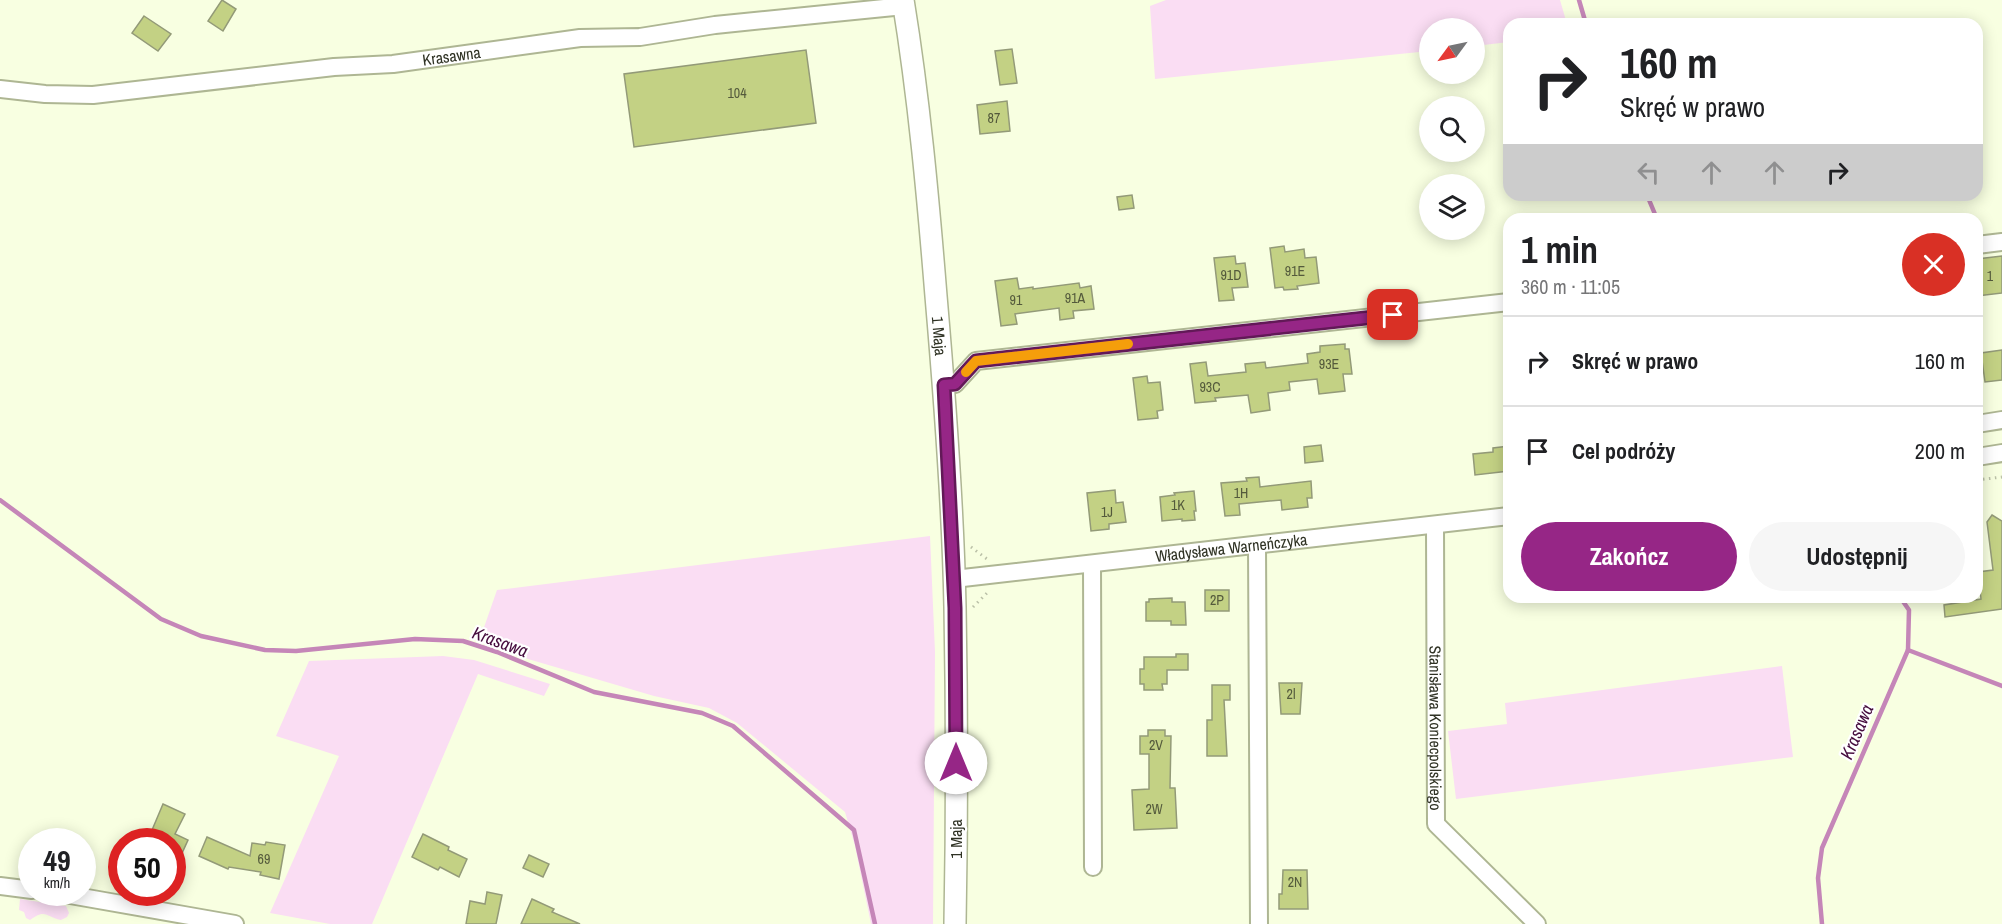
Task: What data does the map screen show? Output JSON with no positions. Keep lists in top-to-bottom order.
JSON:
{
  "streets": {
    "main road": ["1 Maja"],
    "street": ["Krasawna", "Władysława Warneńczyka", "Stanisława Koniecpolskiego"]
  },
  "crossings": [
    ["Krasawna", "1 Maja"],
    ["1 Maja", "Władysława Warneńczyka"],
    ["Władysława Warneńczyka", "Stanisława Koniecpolskiego"]
  ],
  "water": ["Krasawa"],
  "house_numbers": [
    "104",
    "87",
    "91E",
    "91D",
    "1",
    "91A",
    "91",
    "93E",
    "93C",
    "1H",
    "1K",
    "1J",
    "2P",
    "2l",
    "2V",
    "2W",
    "69",
    "2N"
  ],
  "north": "bottom left",
  "page": {
    "turn": ["160 m", "Skręć w prawo"],
    "heading": ["1 min", "360 m · 11:05"],
    "list": [
      {
        "name": "Skręć w prawo",
        "value": "160 m"
      },
      {
        "name": "Cel podróży",
        "value": "200 m"
      }
    ],
    "buttons": ["Zakończ", "Udostępnij"],
    "speed": "49 km/h",
    "limit": "50"
  }
}
